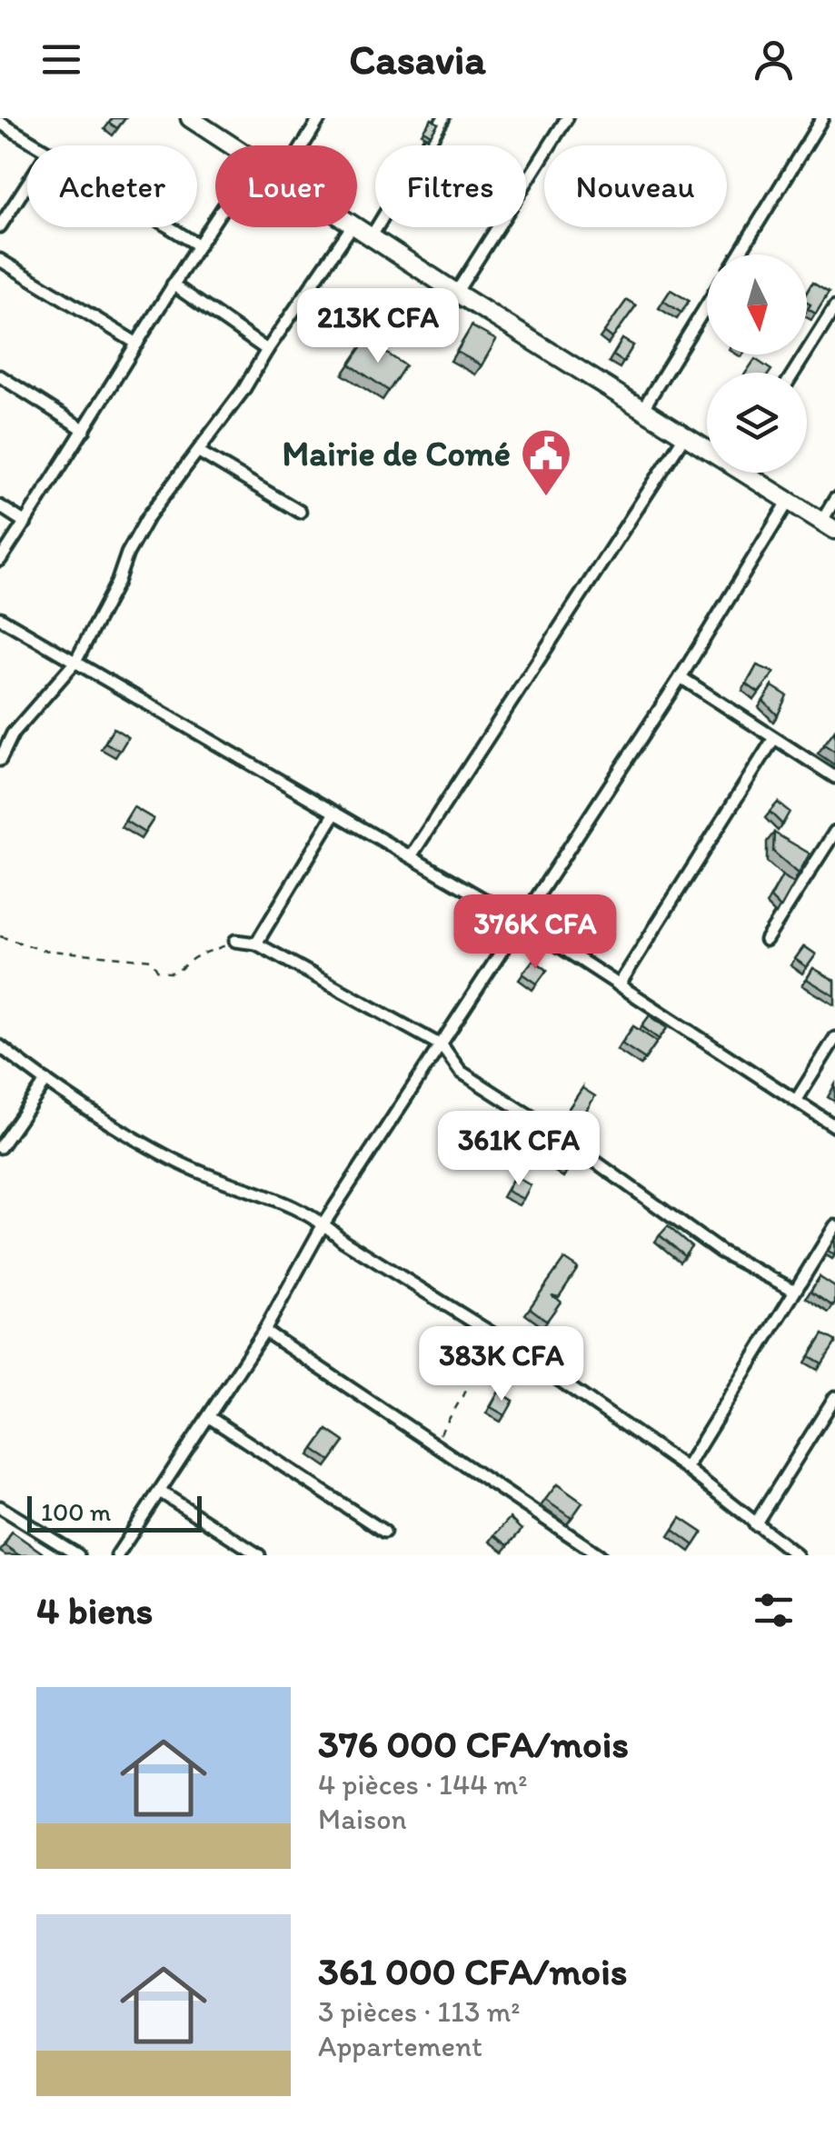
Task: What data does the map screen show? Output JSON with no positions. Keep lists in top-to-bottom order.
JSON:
{
  "places": {
    "public building": ["Mairie de Comé"]
  },
  "scale_bar": "100 m",
  "north": "bottom",
  "page": {
    "header": "Casavia",
    "chip": [
      "Acheter",
      "Louer",
      "Filtres",
      "Nouveau"
    ],
    "price": [
      "213K CFA",
      "376K CFA",
      "361K CFA",
      "383K CFA"
    ],
    "scale": "100 m",
    "heading": "4 biens",
    "list": [
      {
        "name": "376 000 CFA/mois",
        "note": "4 pièces · 144 m² · Maison"
      },
      {
        "name": "361 000 CFA/mois",
        "note": "3 pièces · 113 m² · Appartement"
      }
    ]
  }
}
